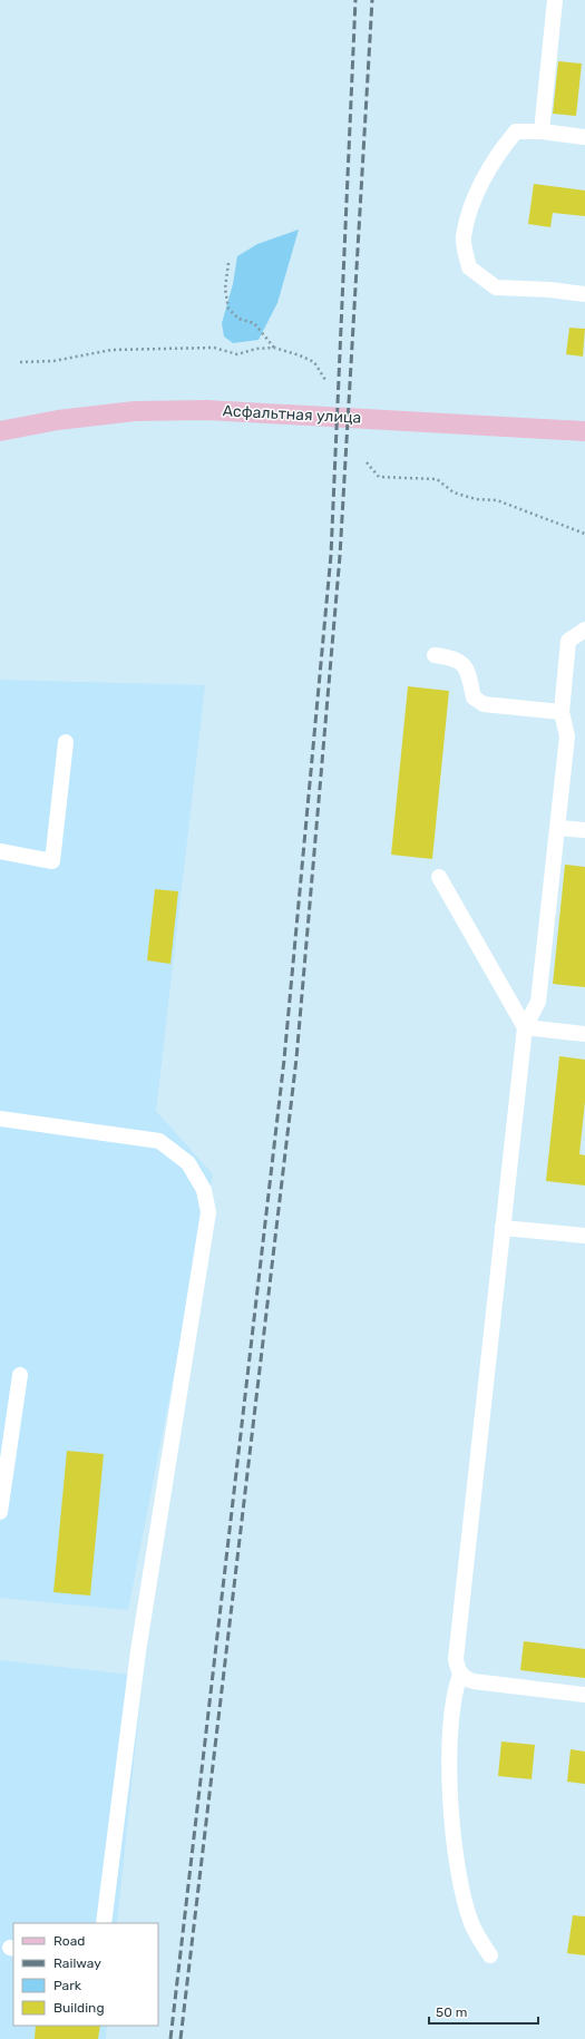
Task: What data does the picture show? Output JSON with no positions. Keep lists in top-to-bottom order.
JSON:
{
  "streets": {
    "main road": ["Асфальтная улица"]
  },
  "legend": [
    "Road",
    "Railway",
    "Park",
    "Building"
  ],
  "scale_bar": "50 m"
}
